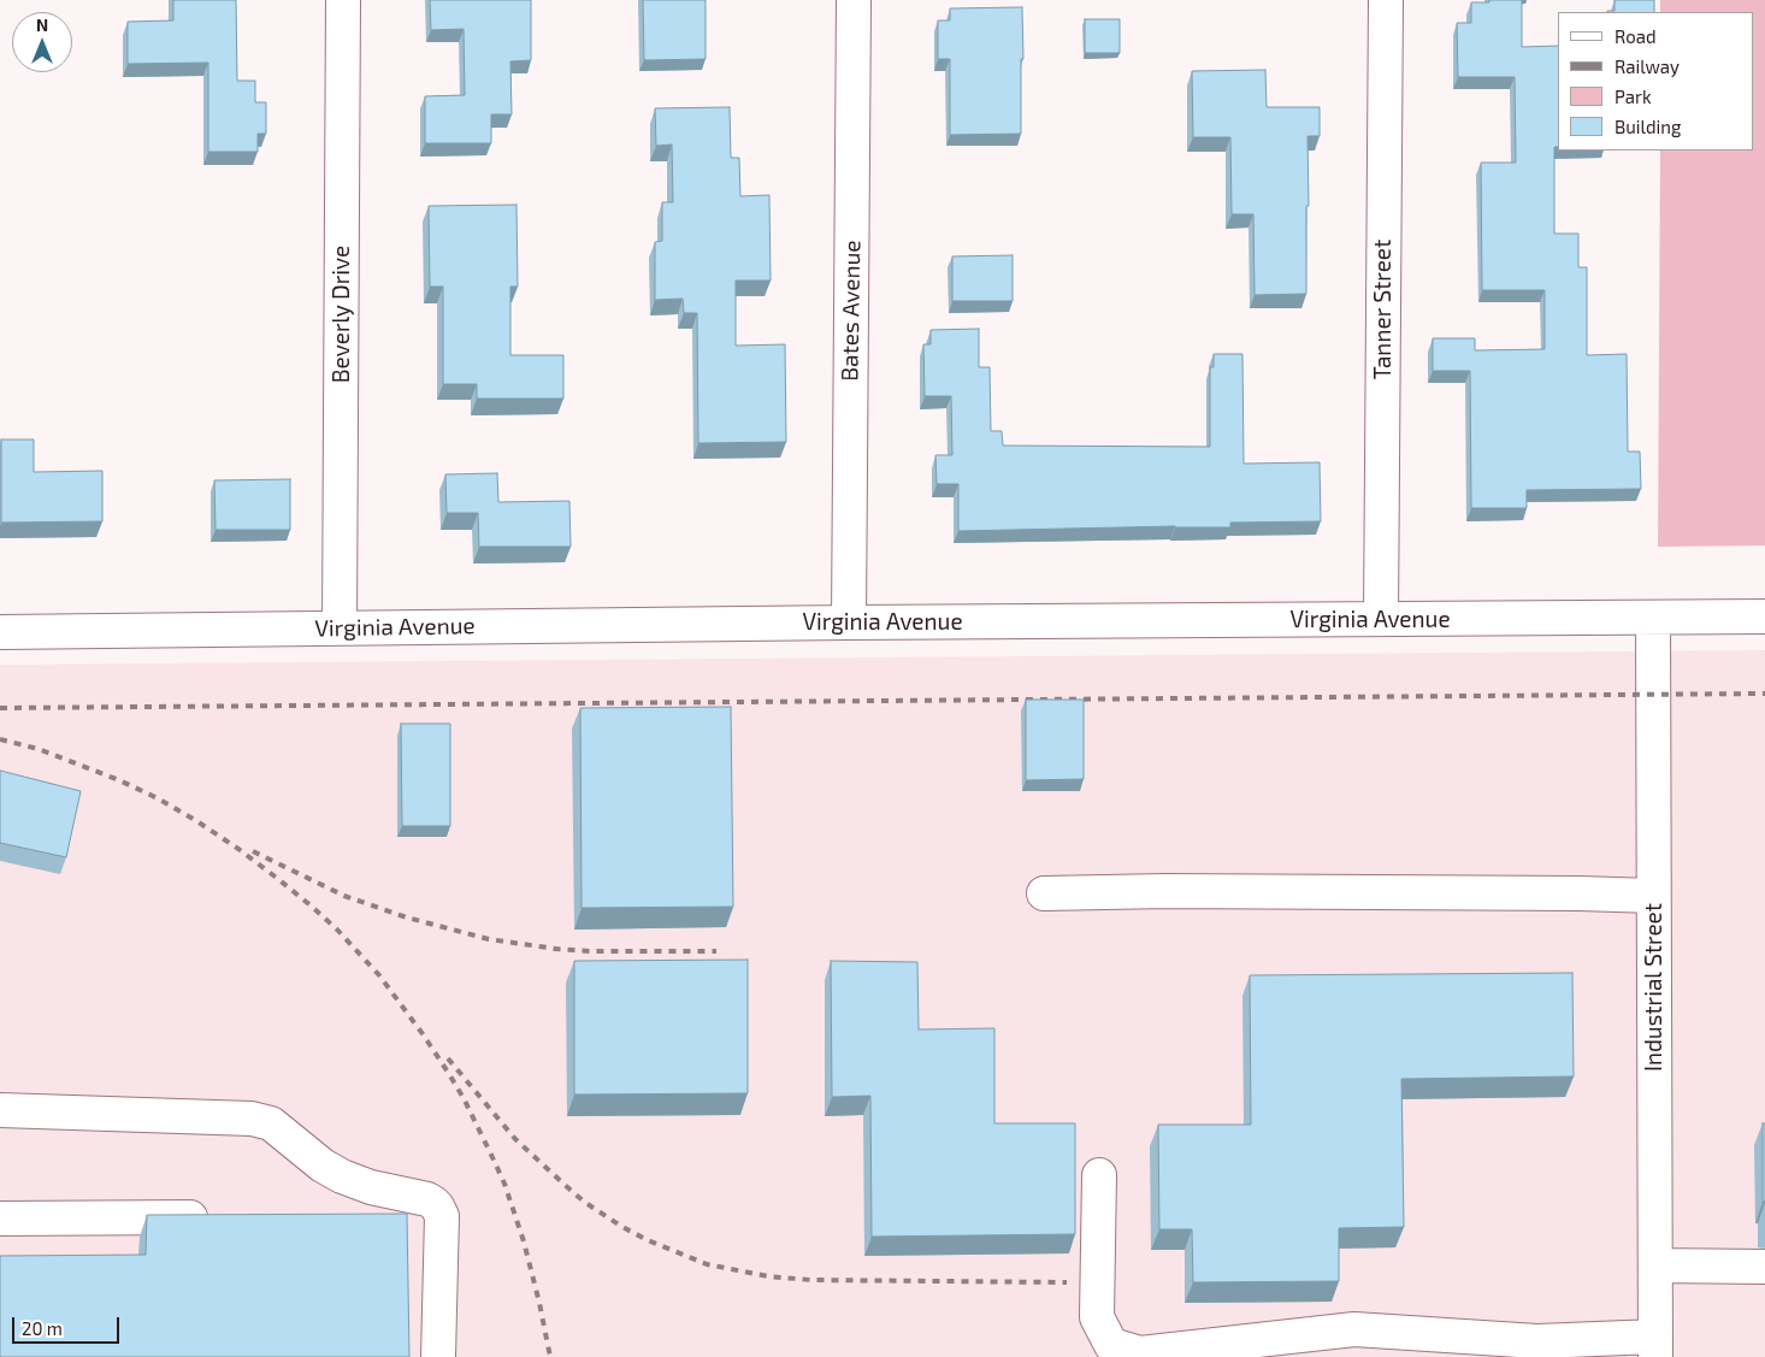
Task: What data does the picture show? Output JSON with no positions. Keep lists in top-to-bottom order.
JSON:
{
  "streets": {
    "street": [
      "Tanner Street",
      "Bates Avenue",
      "Beverly Drive",
      "Virginia Avenue",
      "Industrial Street"
    ]
  },
  "crossings": [
    ["Tanner Street", "Virginia Avenue"],
    ["Bates Avenue", "Virginia Avenue"],
    ["Beverly Drive", "Virginia Avenue"],
    ["Virginia Avenue", "Industrial Street"]
  ],
  "legend": [
    "Road",
    "Railway",
    "Park",
    "Building"
  ],
  "scale_bar": "20 m",
  "north": "top"
}
